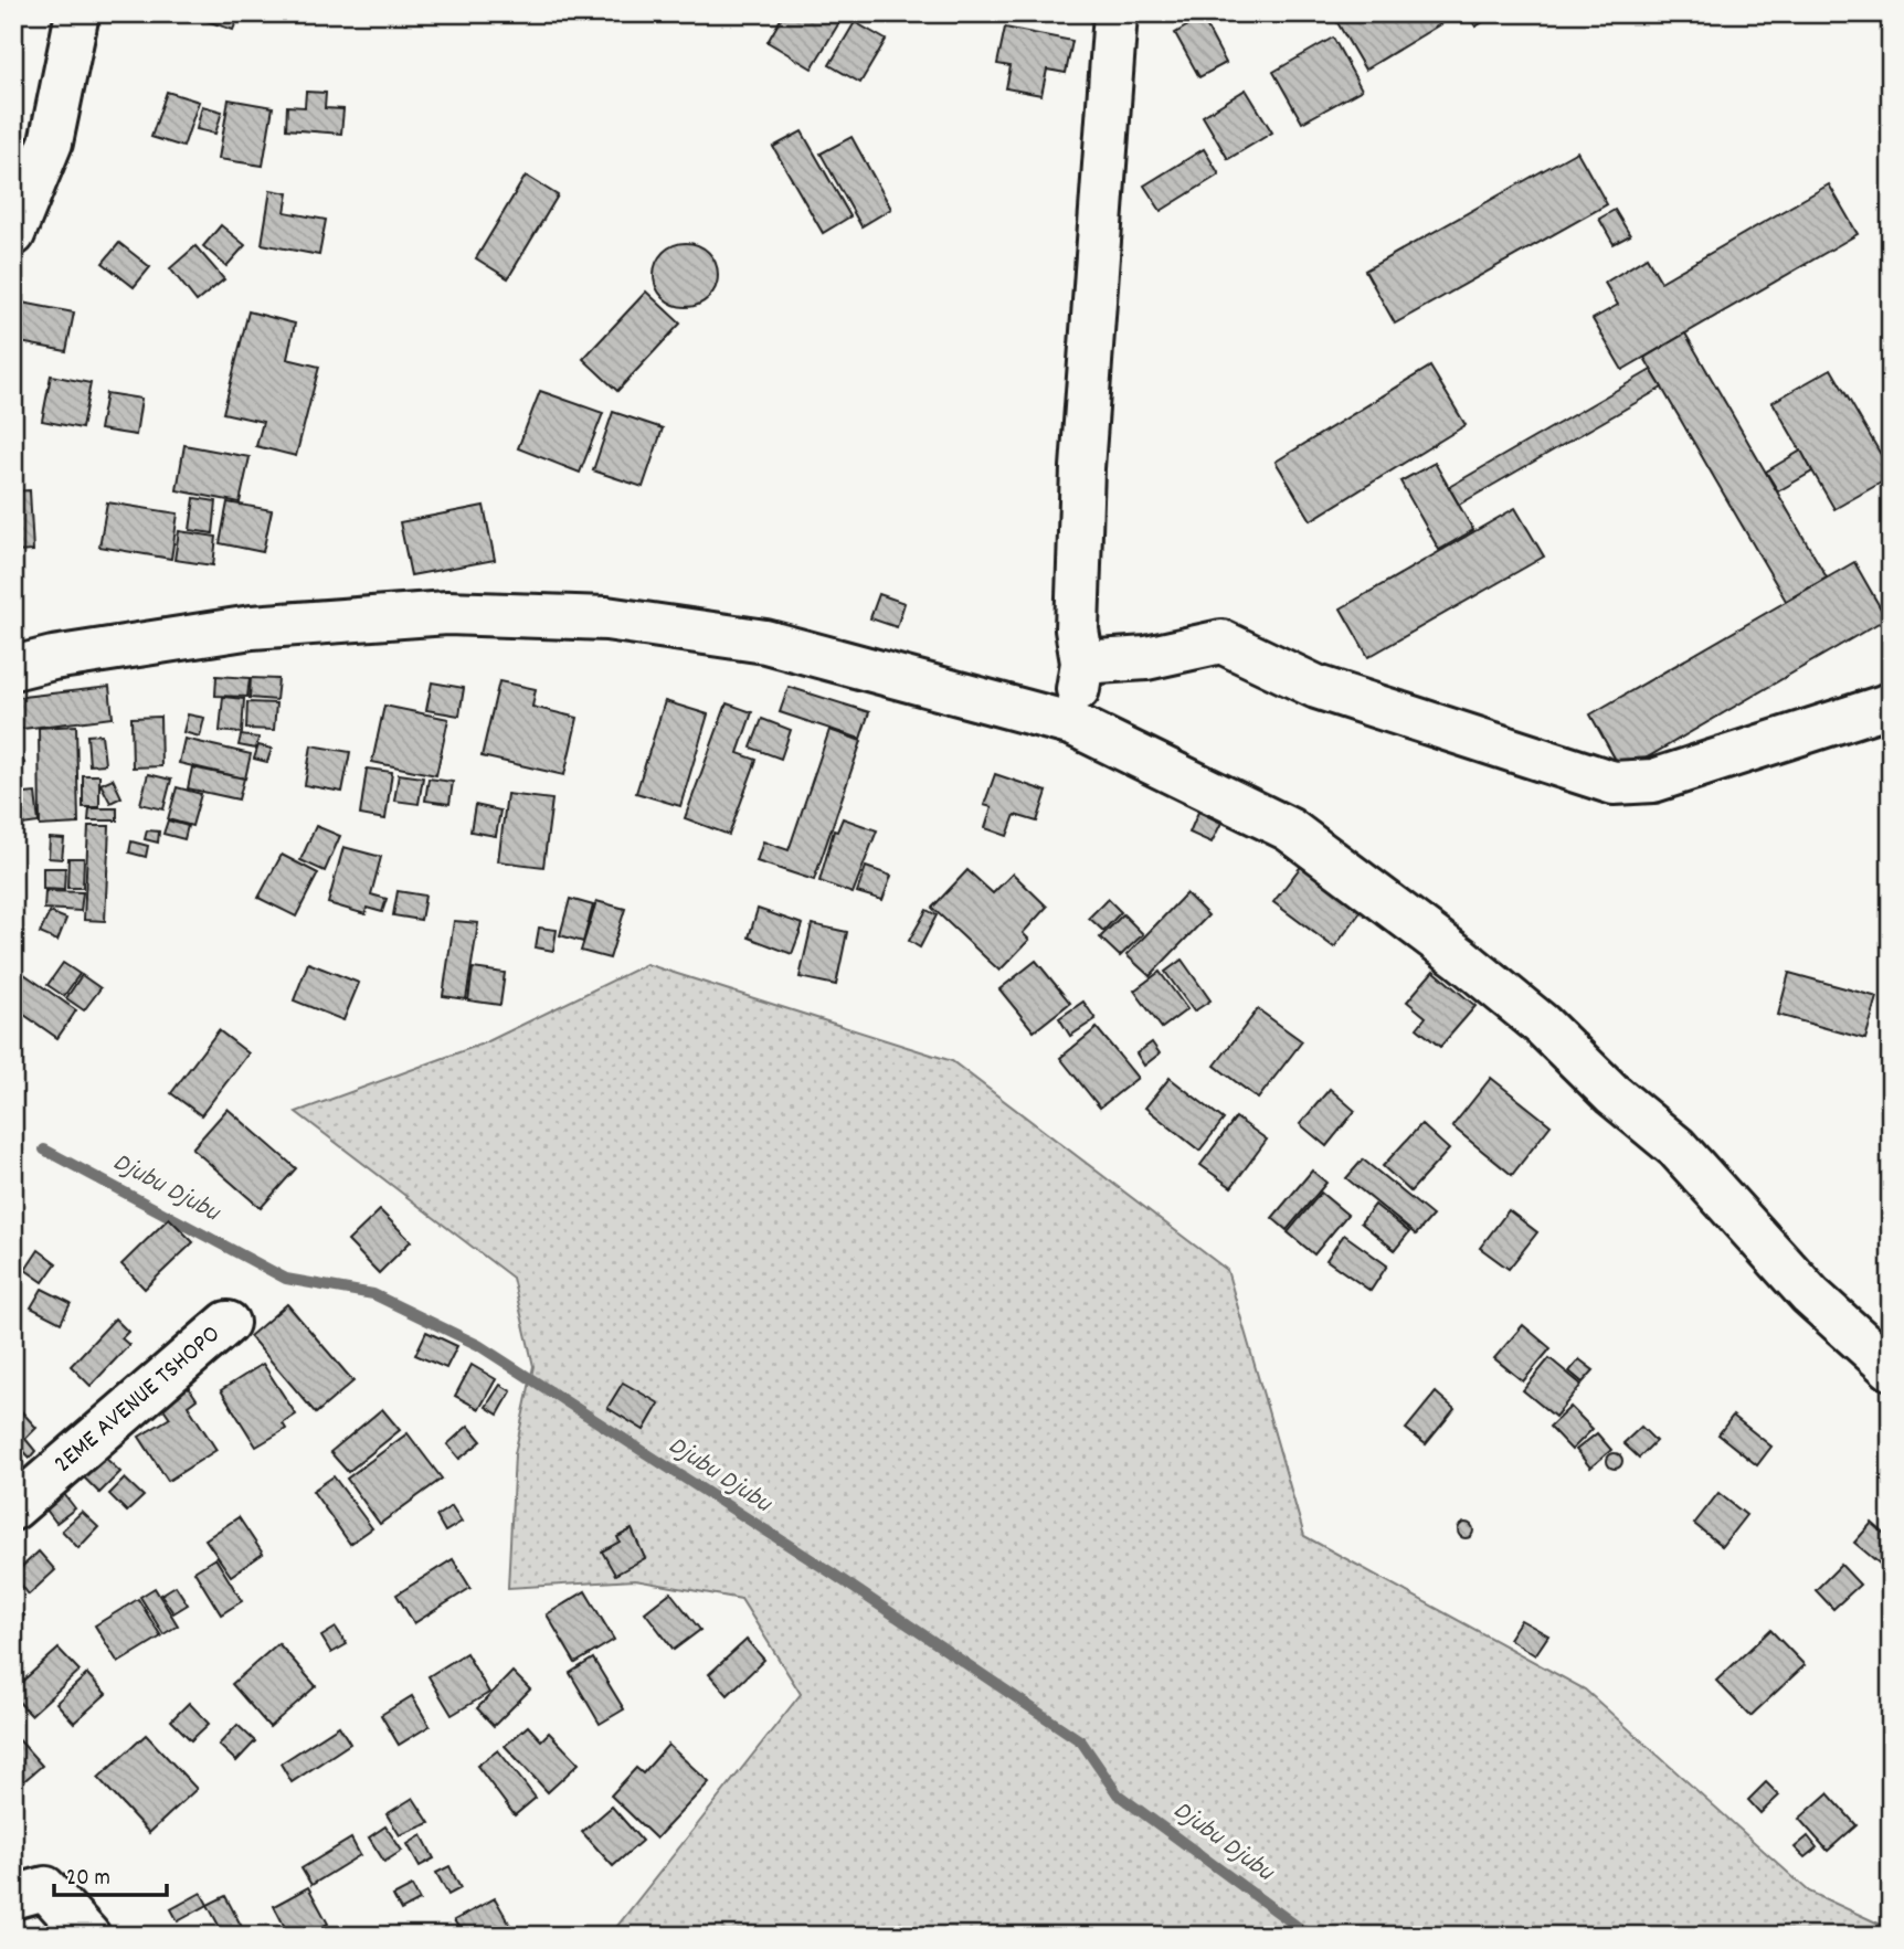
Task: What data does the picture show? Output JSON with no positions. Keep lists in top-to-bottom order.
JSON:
{
  "streets": {
    "street": ["2EME AVENUE TSHOPO"]
  },
  "water": ["Djubu Djubu"],
  "scale_bar": "20 m"
}
